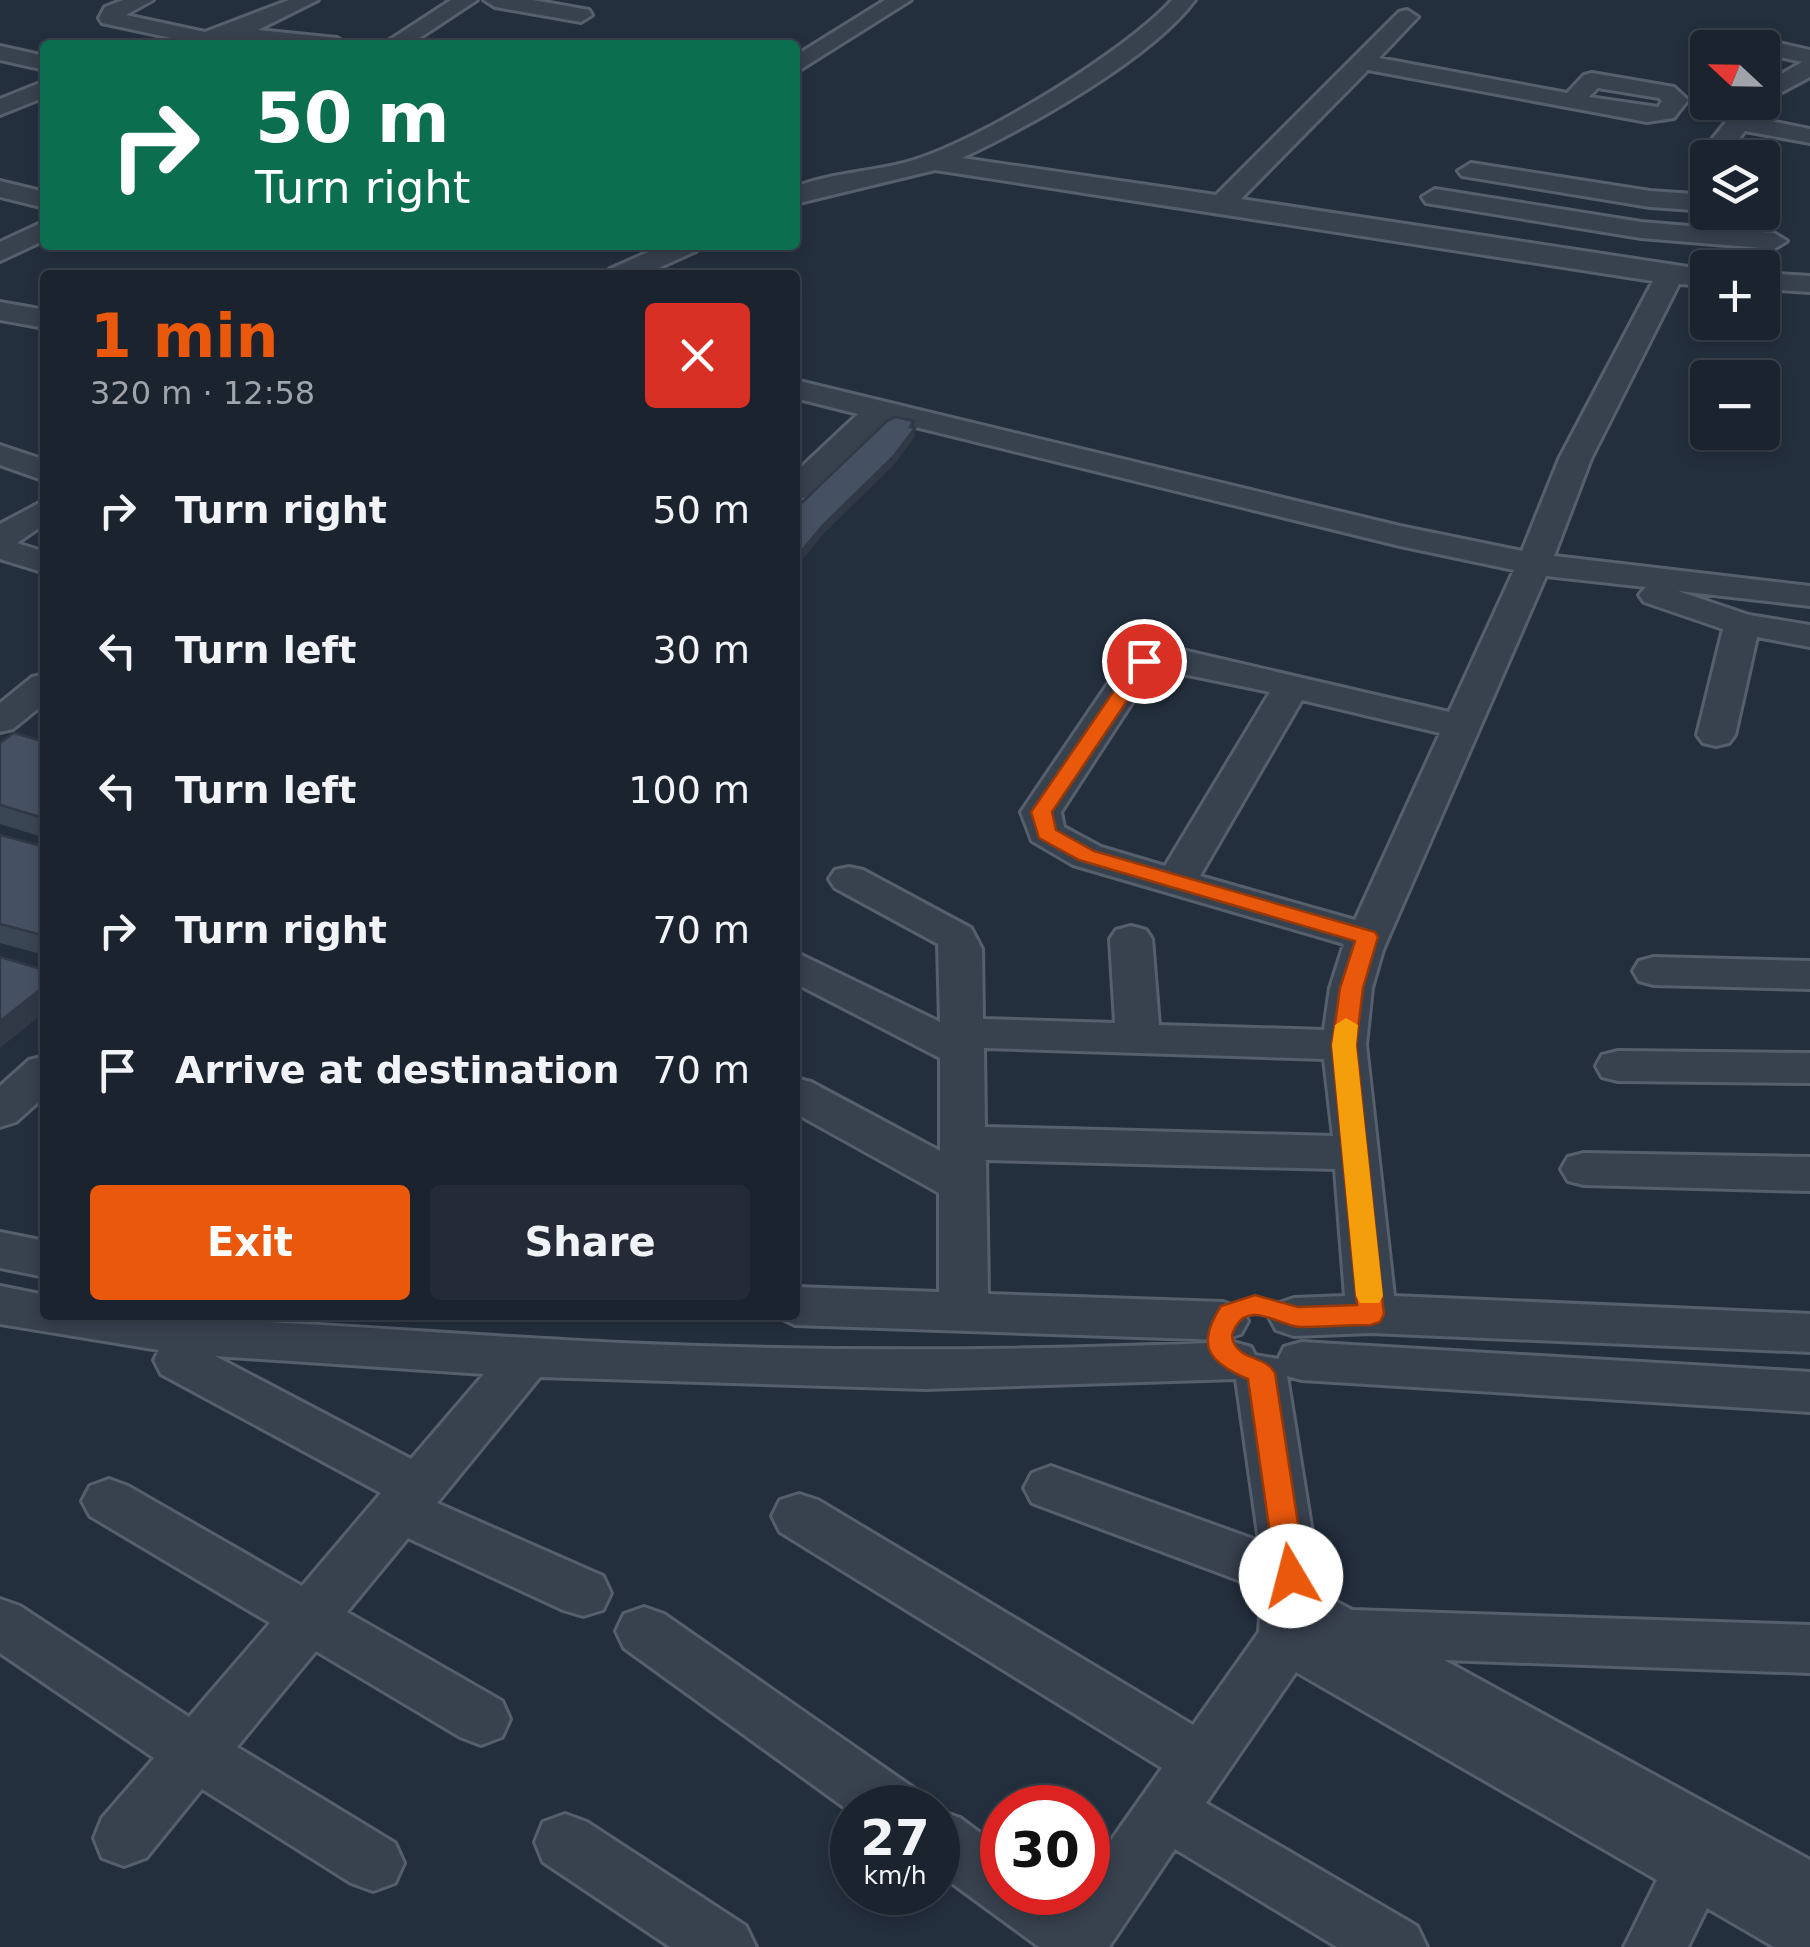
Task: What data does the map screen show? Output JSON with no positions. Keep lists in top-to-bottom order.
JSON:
{
  "north": "left",
  "page": {
    "map_buttons": ["+", "−"],
    "turn": ["50 m", "Turn right"],
    "heading": ["1 min", "320 m · 12:58"],
    "list": [
      {
        "name": "Turn right",
        "value": "50 m"
      },
      {
        "name": "Turn left",
        "value": "30 m"
      },
      {
        "name": "Turn left",
        "value": "100 m"
      },
      {
        "name": "Turn right",
        "value": "70 m"
      },
      {
        "name": "Arrive at destination",
        "value": "70 m"
      }
    ],
    "buttons": ["Exit", "Share"],
    "speed": "27 km/h",
    "limit": "30"
  }
}
